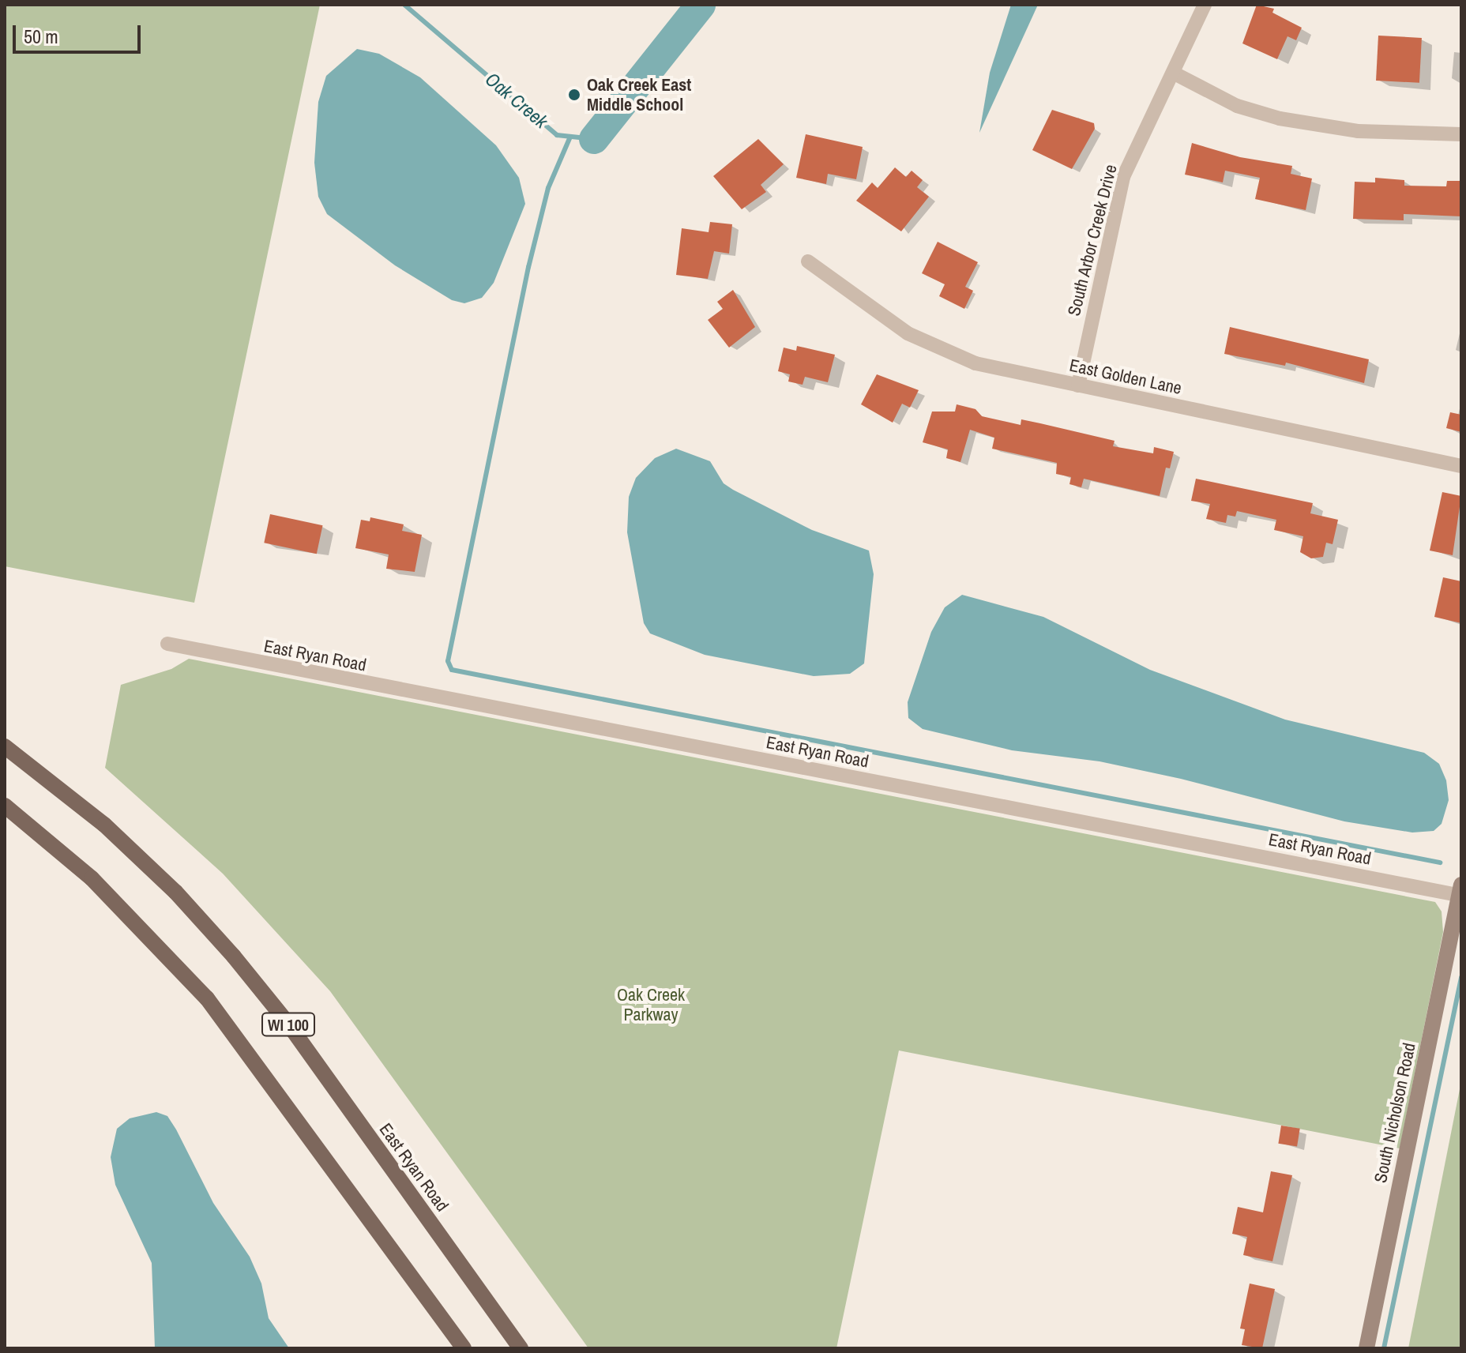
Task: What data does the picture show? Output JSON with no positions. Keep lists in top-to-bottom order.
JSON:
{
  "streets": {
    "main road": ["East Ryan Road", "WI 100"],
    "street": ["South Arbor Creek Drive", "East Golden Lane", "South Nicholson Road"]
  },
  "crossings": [
    ["South Arbor Creek Drive", "East Golden Lane"],
    ["East Ryan Road", "South Nicholson Road"]
  ],
  "water": ["Oak Creek"],
  "parks": ["Oak Creek Parkway"],
  "places": ["Oak Creek East Middle School"],
  "scale_bar": "50 m"
}
